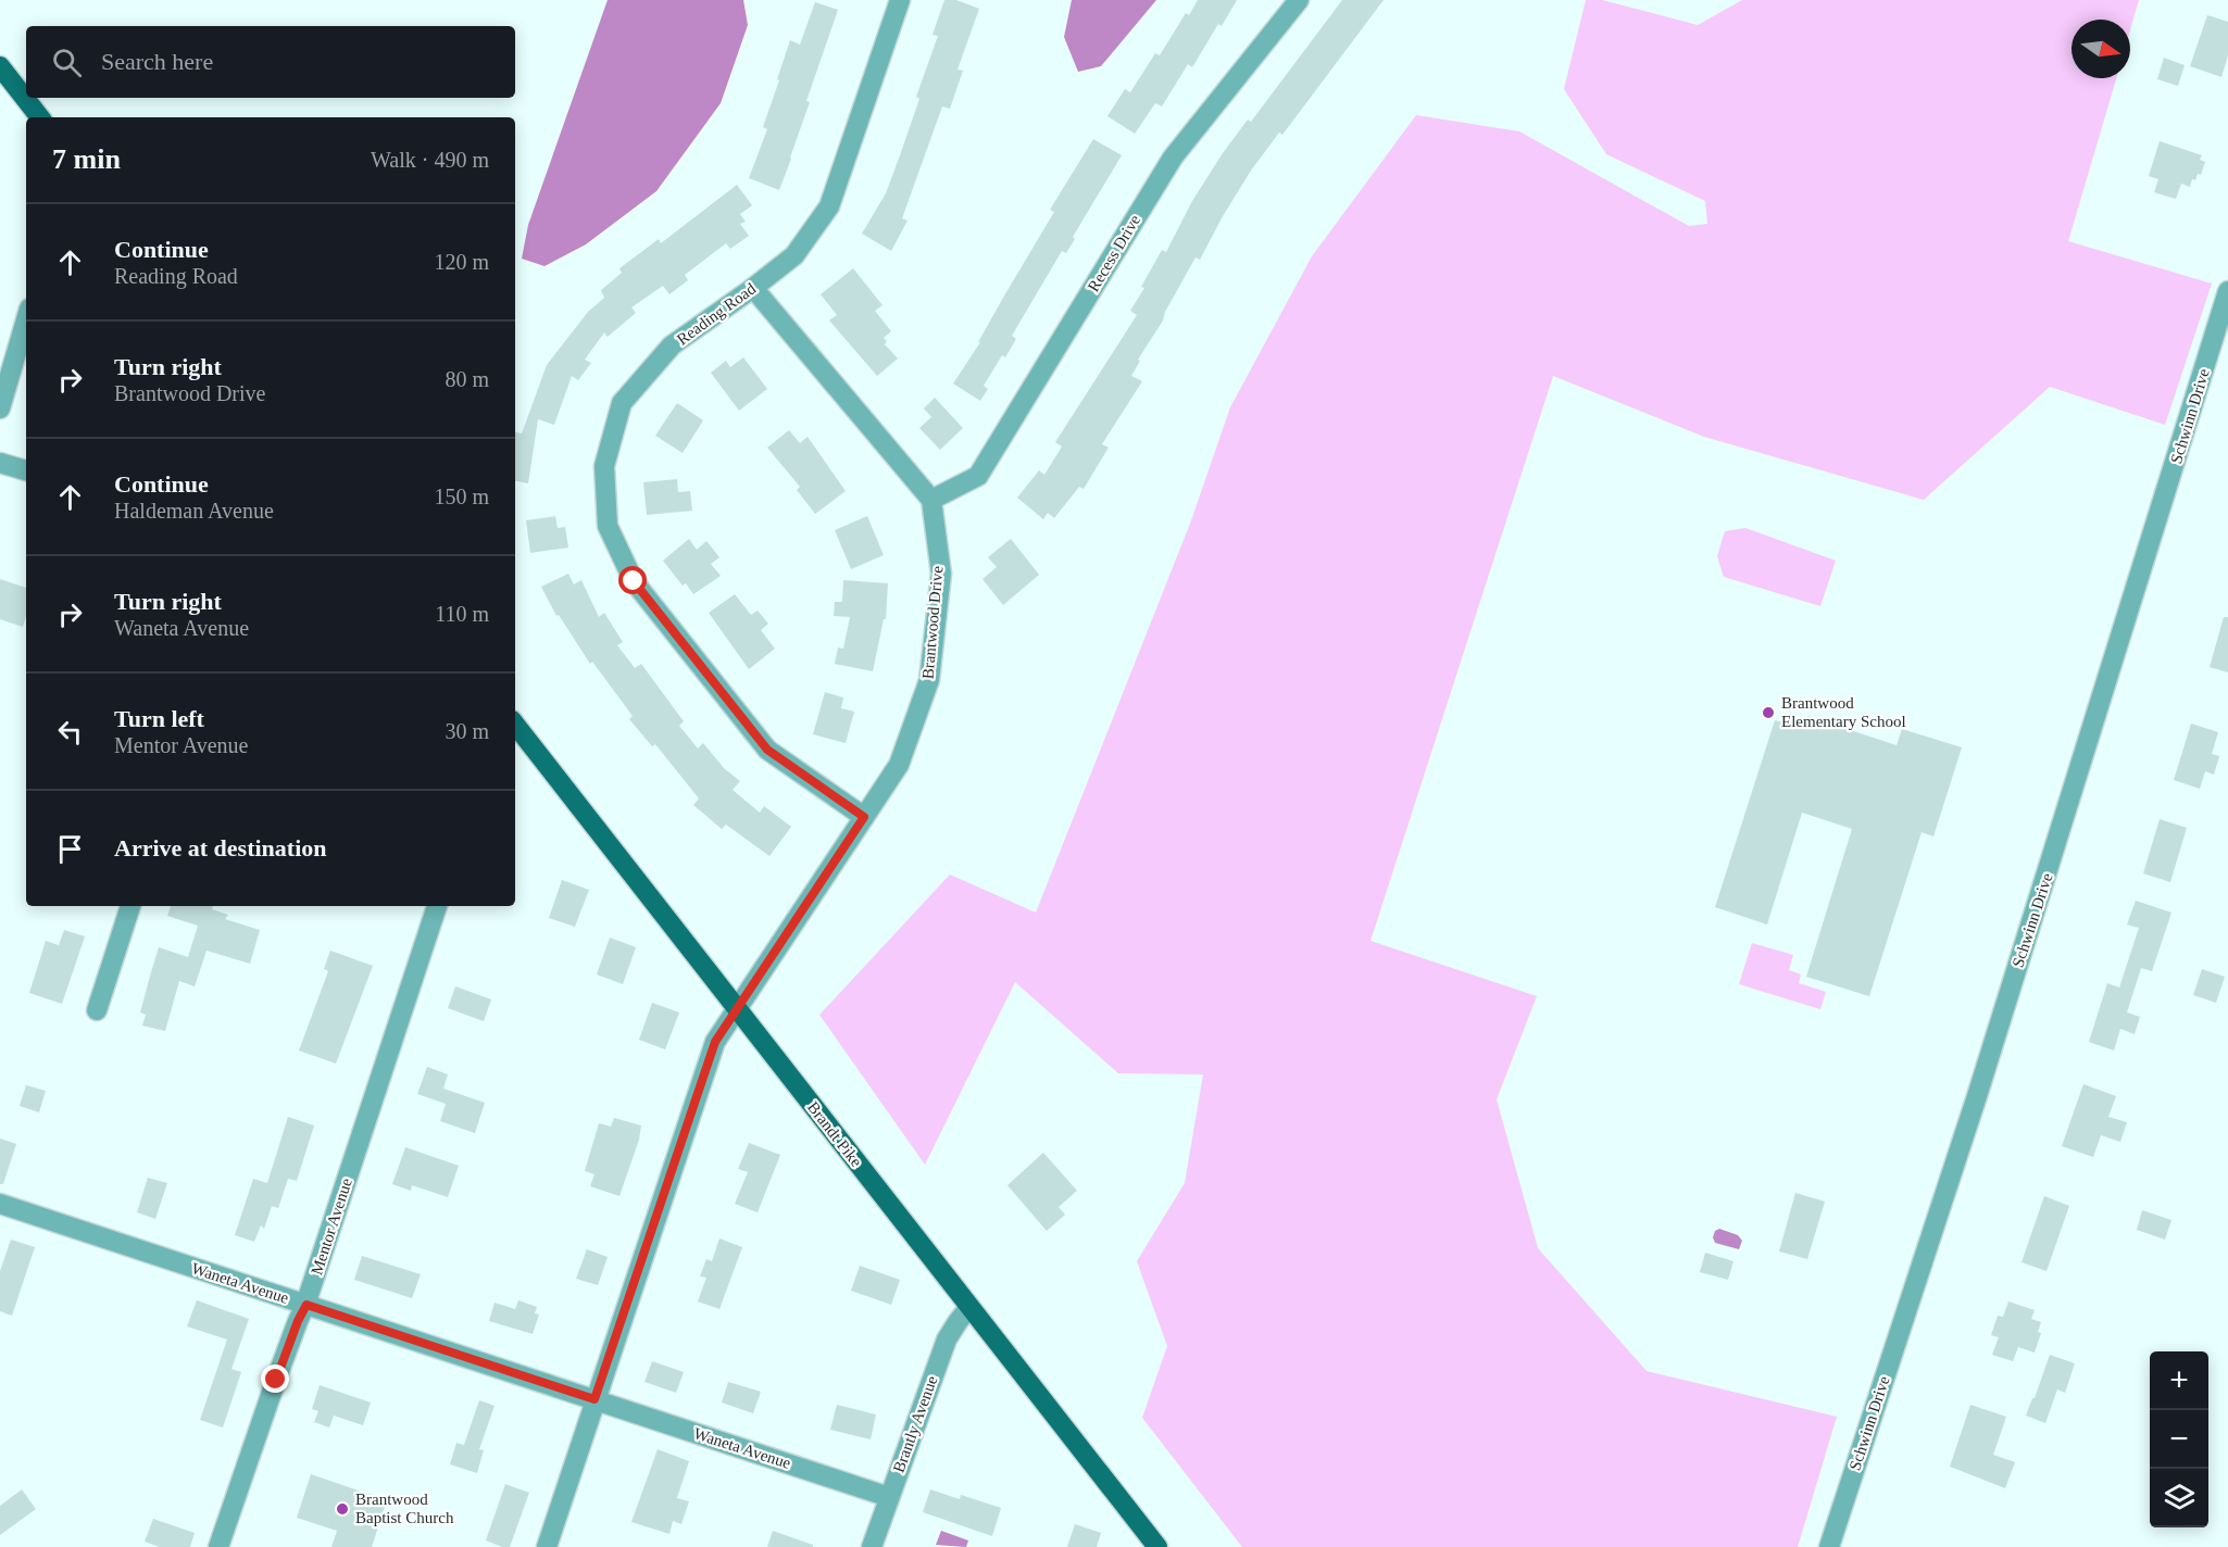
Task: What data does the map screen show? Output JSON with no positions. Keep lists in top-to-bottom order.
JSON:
{
  "streets": {
    "main road": ["Brandt Pike"],
    "street": [
      "Recess Drive",
      "Reading Road",
      "Schwinn Drive",
      "Brantwood Drive",
      "Mentor Avenue",
      "Waneta Avenue",
      "Brantly Avenue"
    ]
  },
  "crossings": [
    ["Recess Drive", "Brantwood Drive"],
    ["Reading Road", "Brantwood Drive"],
    ["Brantwood Drive", "Brandt Pike"],
    ["Brantwood Drive", "Waneta Avenue"],
    ["Brandt Pike", "Brantly Avenue"],
    ["Mentor Avenue", "Waneta Avenue"],
    ["Waneta Avenue", "Brantly Avenue"]
  ],
  "places": ["Brantwood Elementary School", "Brantwood Baptist Church"],
  "north": "right",
  "page": {
    "search": "Search here",
    "heading": ["7 min", "Walk · 490 m"],
    "list": [
      ["Continue", "Reading Road", "120 m"],
      ["Turn right", "Brantwood Drive", "80 m"],
      ["Continue", "Haldeman Avenue", "150 m"],
      ["Turn right", "Waneta Avenue", "110 m"],
      ["Turn left", "Mentor Avenue", "30 m"],
      "Arrive at destination"
    ],
    "map_buttons": ["+", "−"]
  }
}
